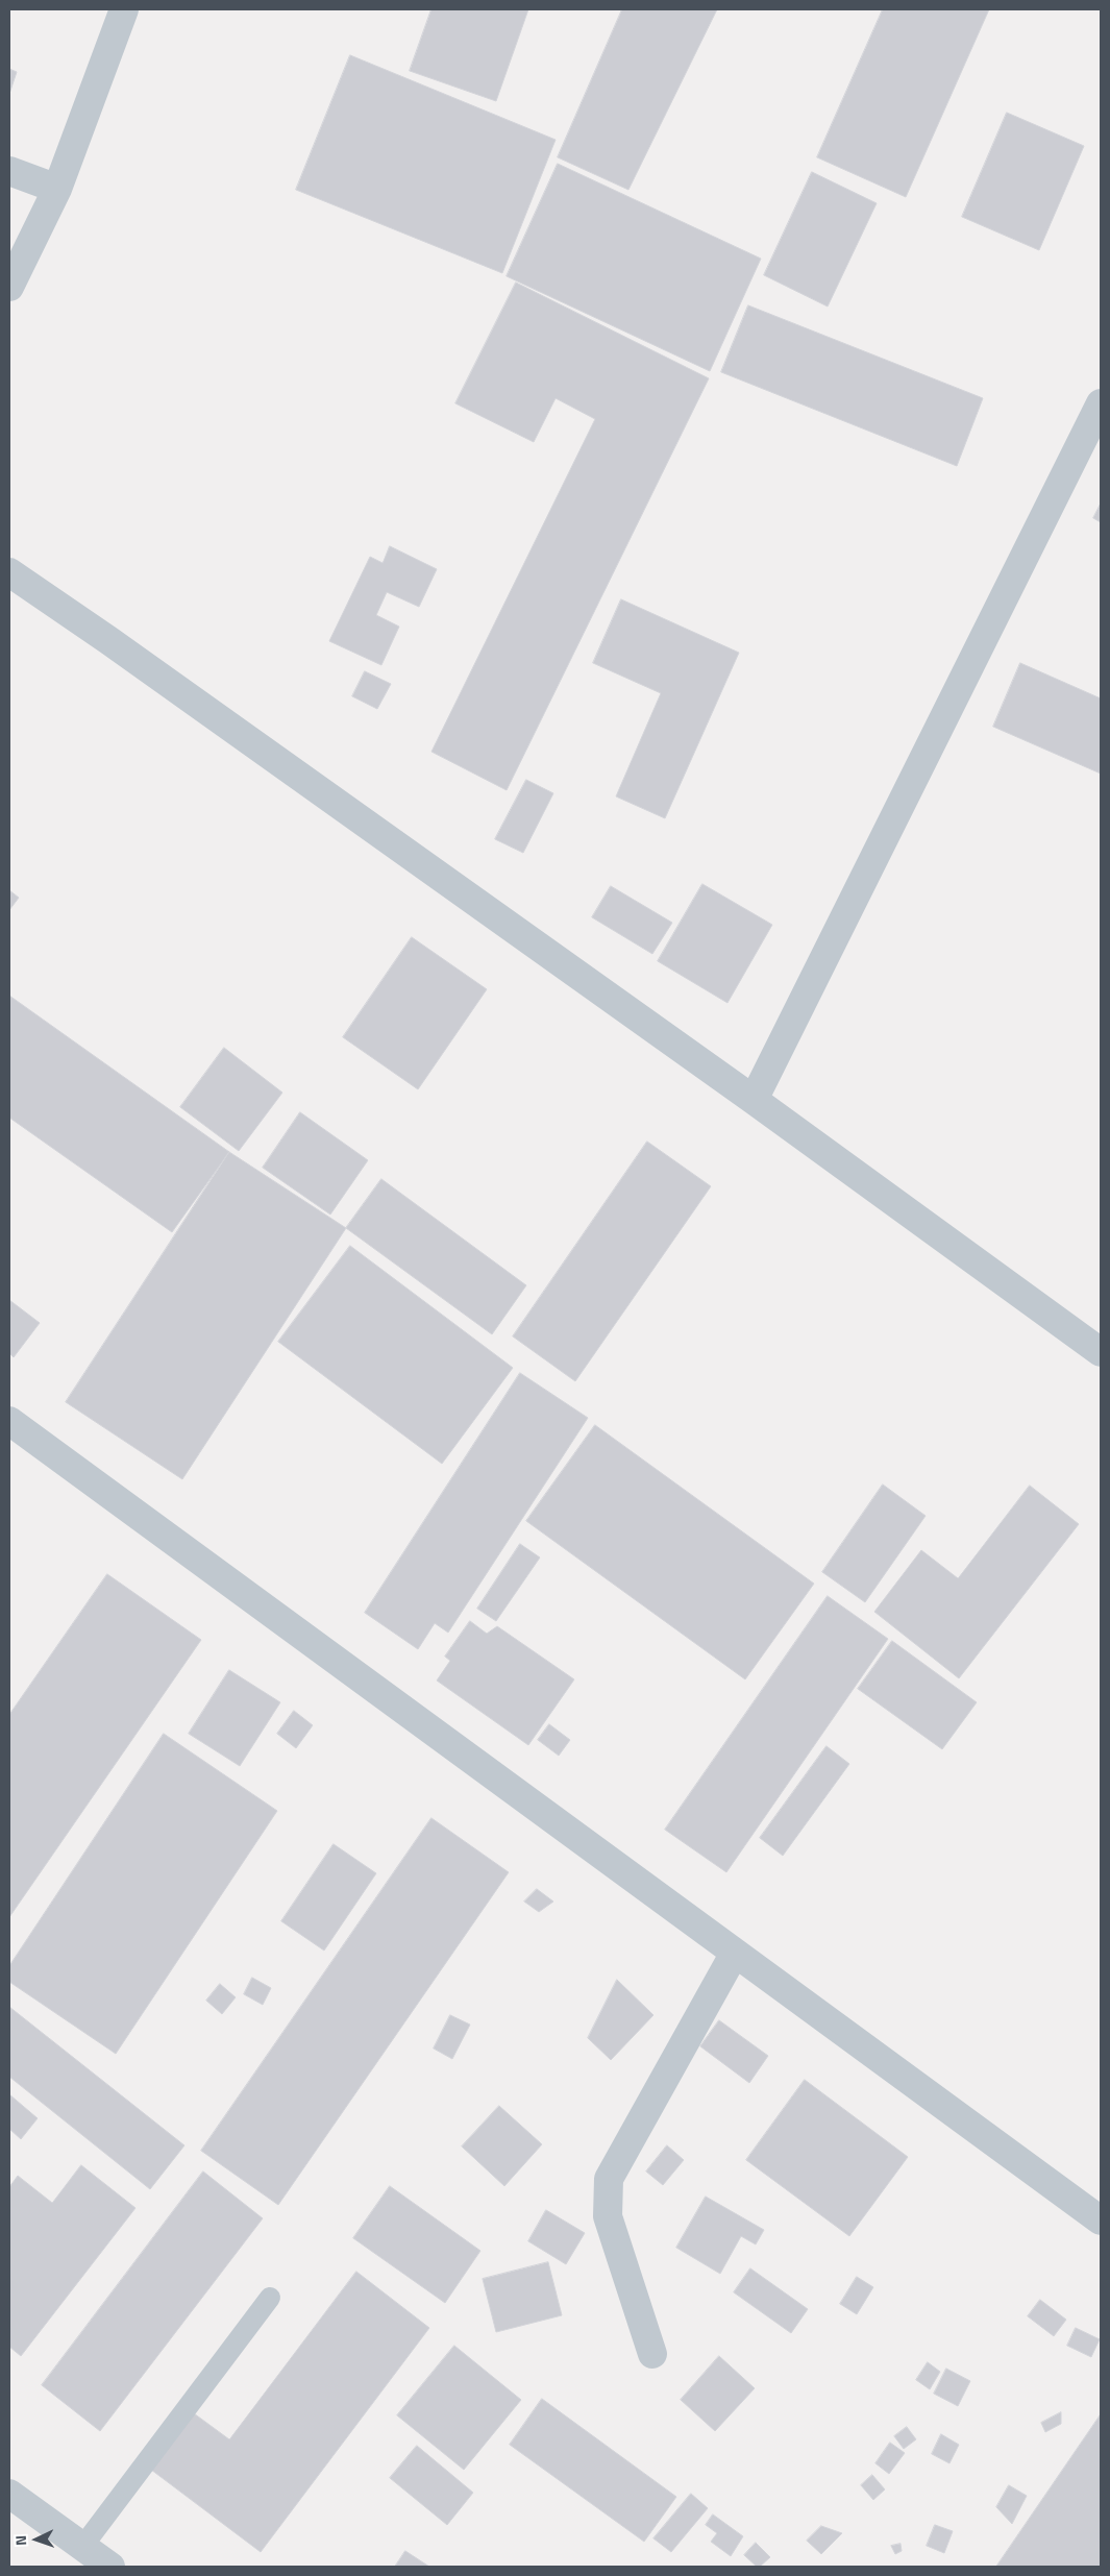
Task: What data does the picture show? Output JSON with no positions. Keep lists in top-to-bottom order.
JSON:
{
  "north": "left"
}
